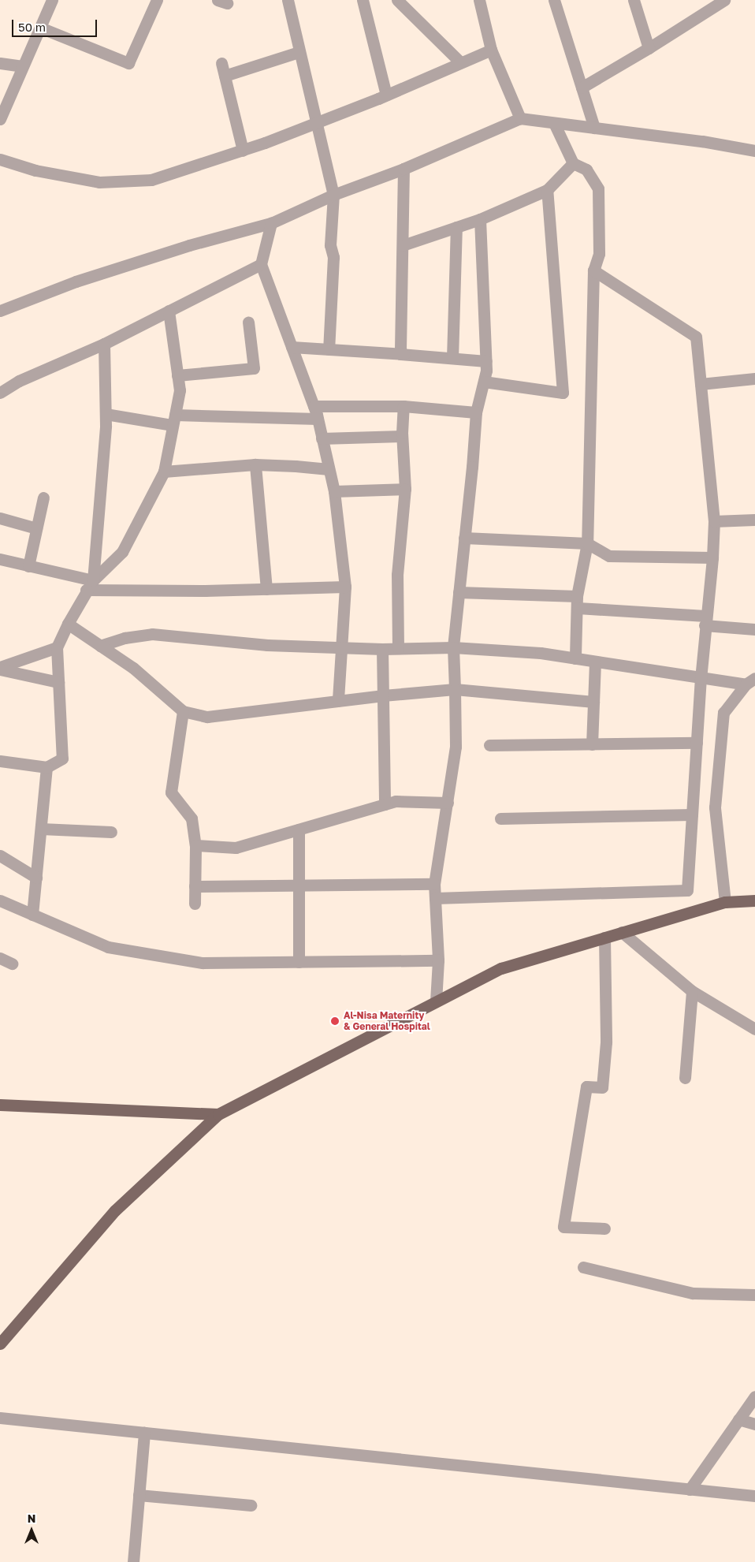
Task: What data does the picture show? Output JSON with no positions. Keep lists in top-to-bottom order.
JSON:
{
  "places": ["Al-Nisa Maternity & General Hospital"],
  "scale_bar": "50 m",
  "north": "top"
}
